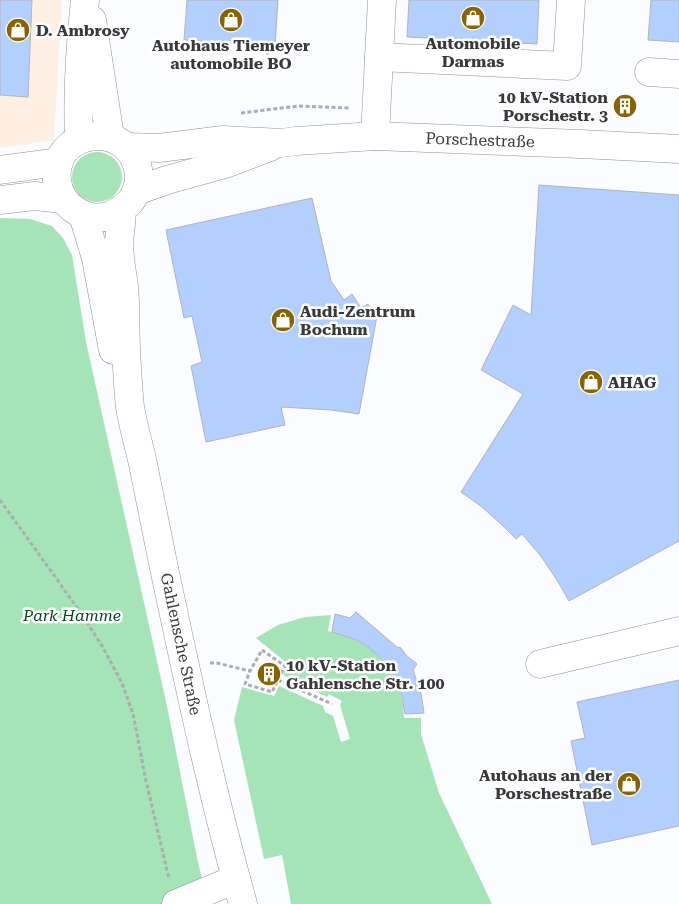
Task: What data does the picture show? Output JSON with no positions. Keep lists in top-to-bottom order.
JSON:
{
  "streets": {
    "street": ["Porschestraße", "Gahlensche Straße"]
  },
  "crossings": [
    ["Porschestraße", "Gahlensche Straße"]
  ],
  "parks": ["Park Hamme"],
  "places": {
    "shop": [
      "Automobile Darmas",
      "Autohaus Tiemeyer automobile BO",
      "D. Ambrosy",
      "Audi-Zentrum Bochum",
      "AHAG",
      "Autohaus an der Porschestraße"
    ],
    "building": ["10 kV-Station Porschestr. 3", "10 kV-Station Gahlensche Str. 100"]
  }
}
